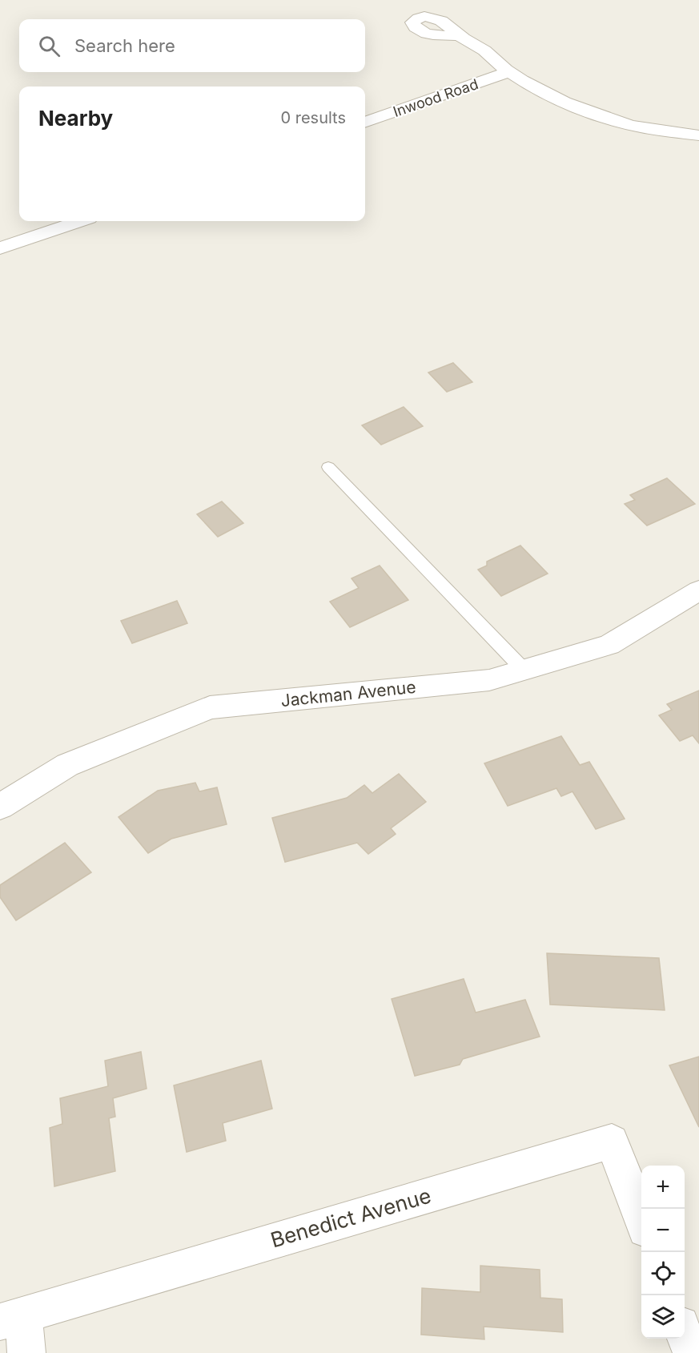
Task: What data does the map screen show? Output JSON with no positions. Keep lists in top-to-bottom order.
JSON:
{
  "streets": {
    "street": ["Inwood Road", "Jackman Avenue", "Benedict Avenue"]
  },
  "page": {
    "search": "Search here",
    "heading": ["Nearby", "0 results"],
    "map_buttons": ["+", "−"]
  }
}
